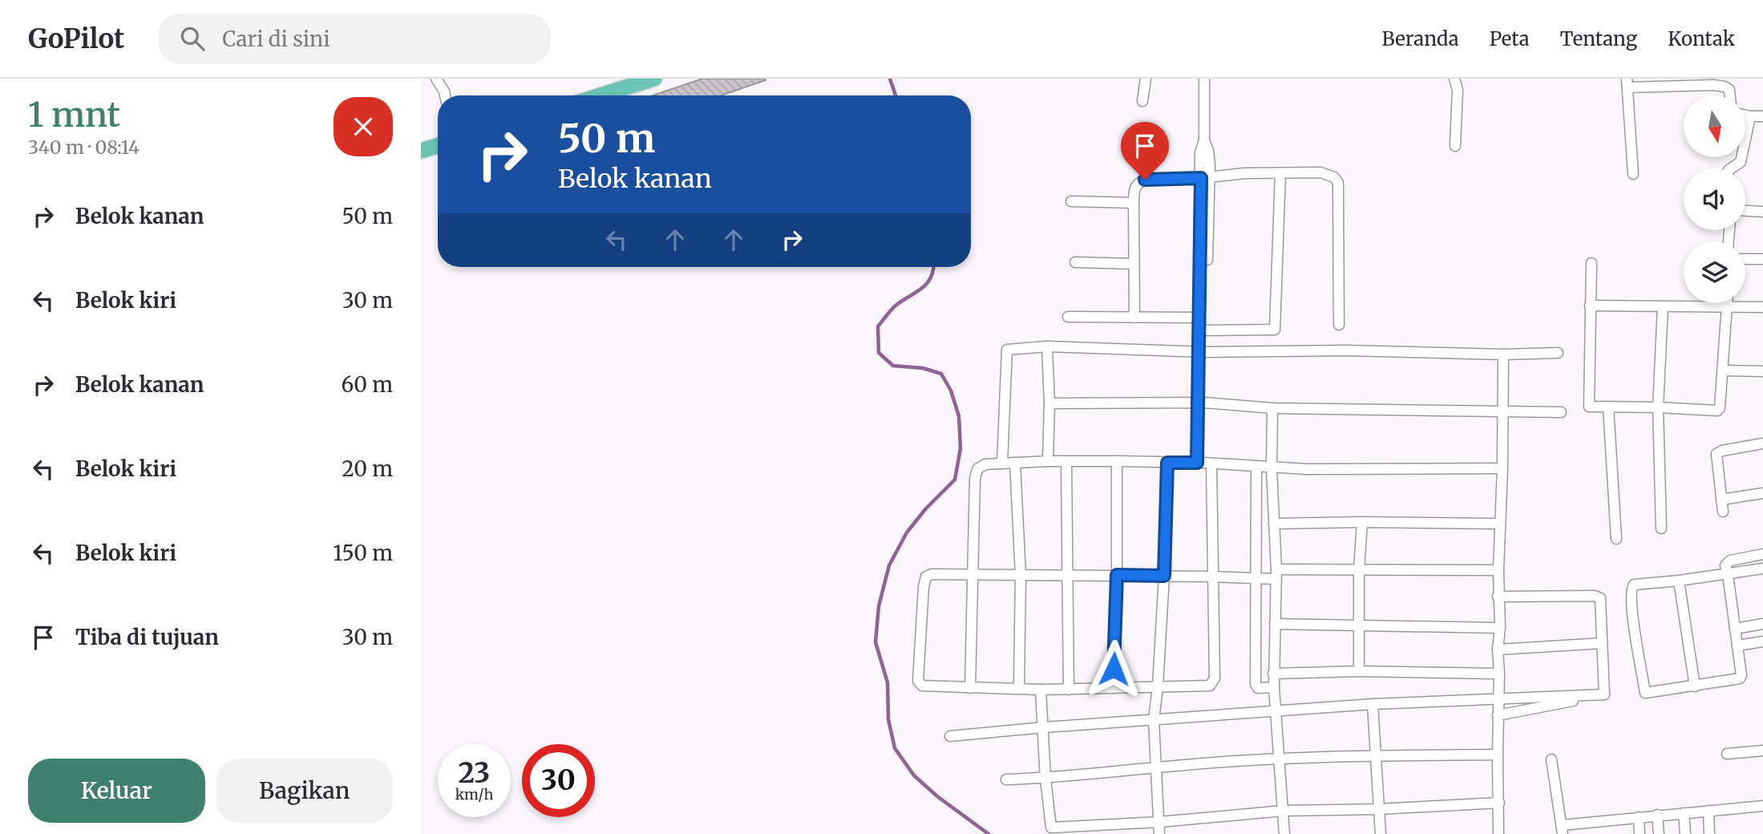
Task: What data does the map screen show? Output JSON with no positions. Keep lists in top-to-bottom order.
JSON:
{
  "north": "bottom",
  "page": {
    "header": "GoPilot",
    "search": "Cari di sini",
    "nav": [
      "Beranda",
      "Peta",
      "Tentang",
      "Kontak"
    ],
    "heading": ["1 mnt", "340 m · 08:14"],
    "turn": ["50 m", "Belok kanan"],
    "list": [
      {
        "name": "Belok kanan",
        "value": "50 m"
      },
      {
        "name": "Belok kiri",
        "value": "30 m"
      },
      {
        "name": "Belok kanan",
        "value": "60 m"
      },
      {
        "name": "Belok kiri",
        "value": "20 m"
      },
      {
        "name": "Belok kiri",
        "value": "150 m"
      },
      {
        "name": "Tiba di tujuan",
        "value": "30 m"
      }
    ],
    "speed": "23 km/h",
    "limit": "30",
    "buttons": ["Keluar", "Bagikan"]
  }
}
